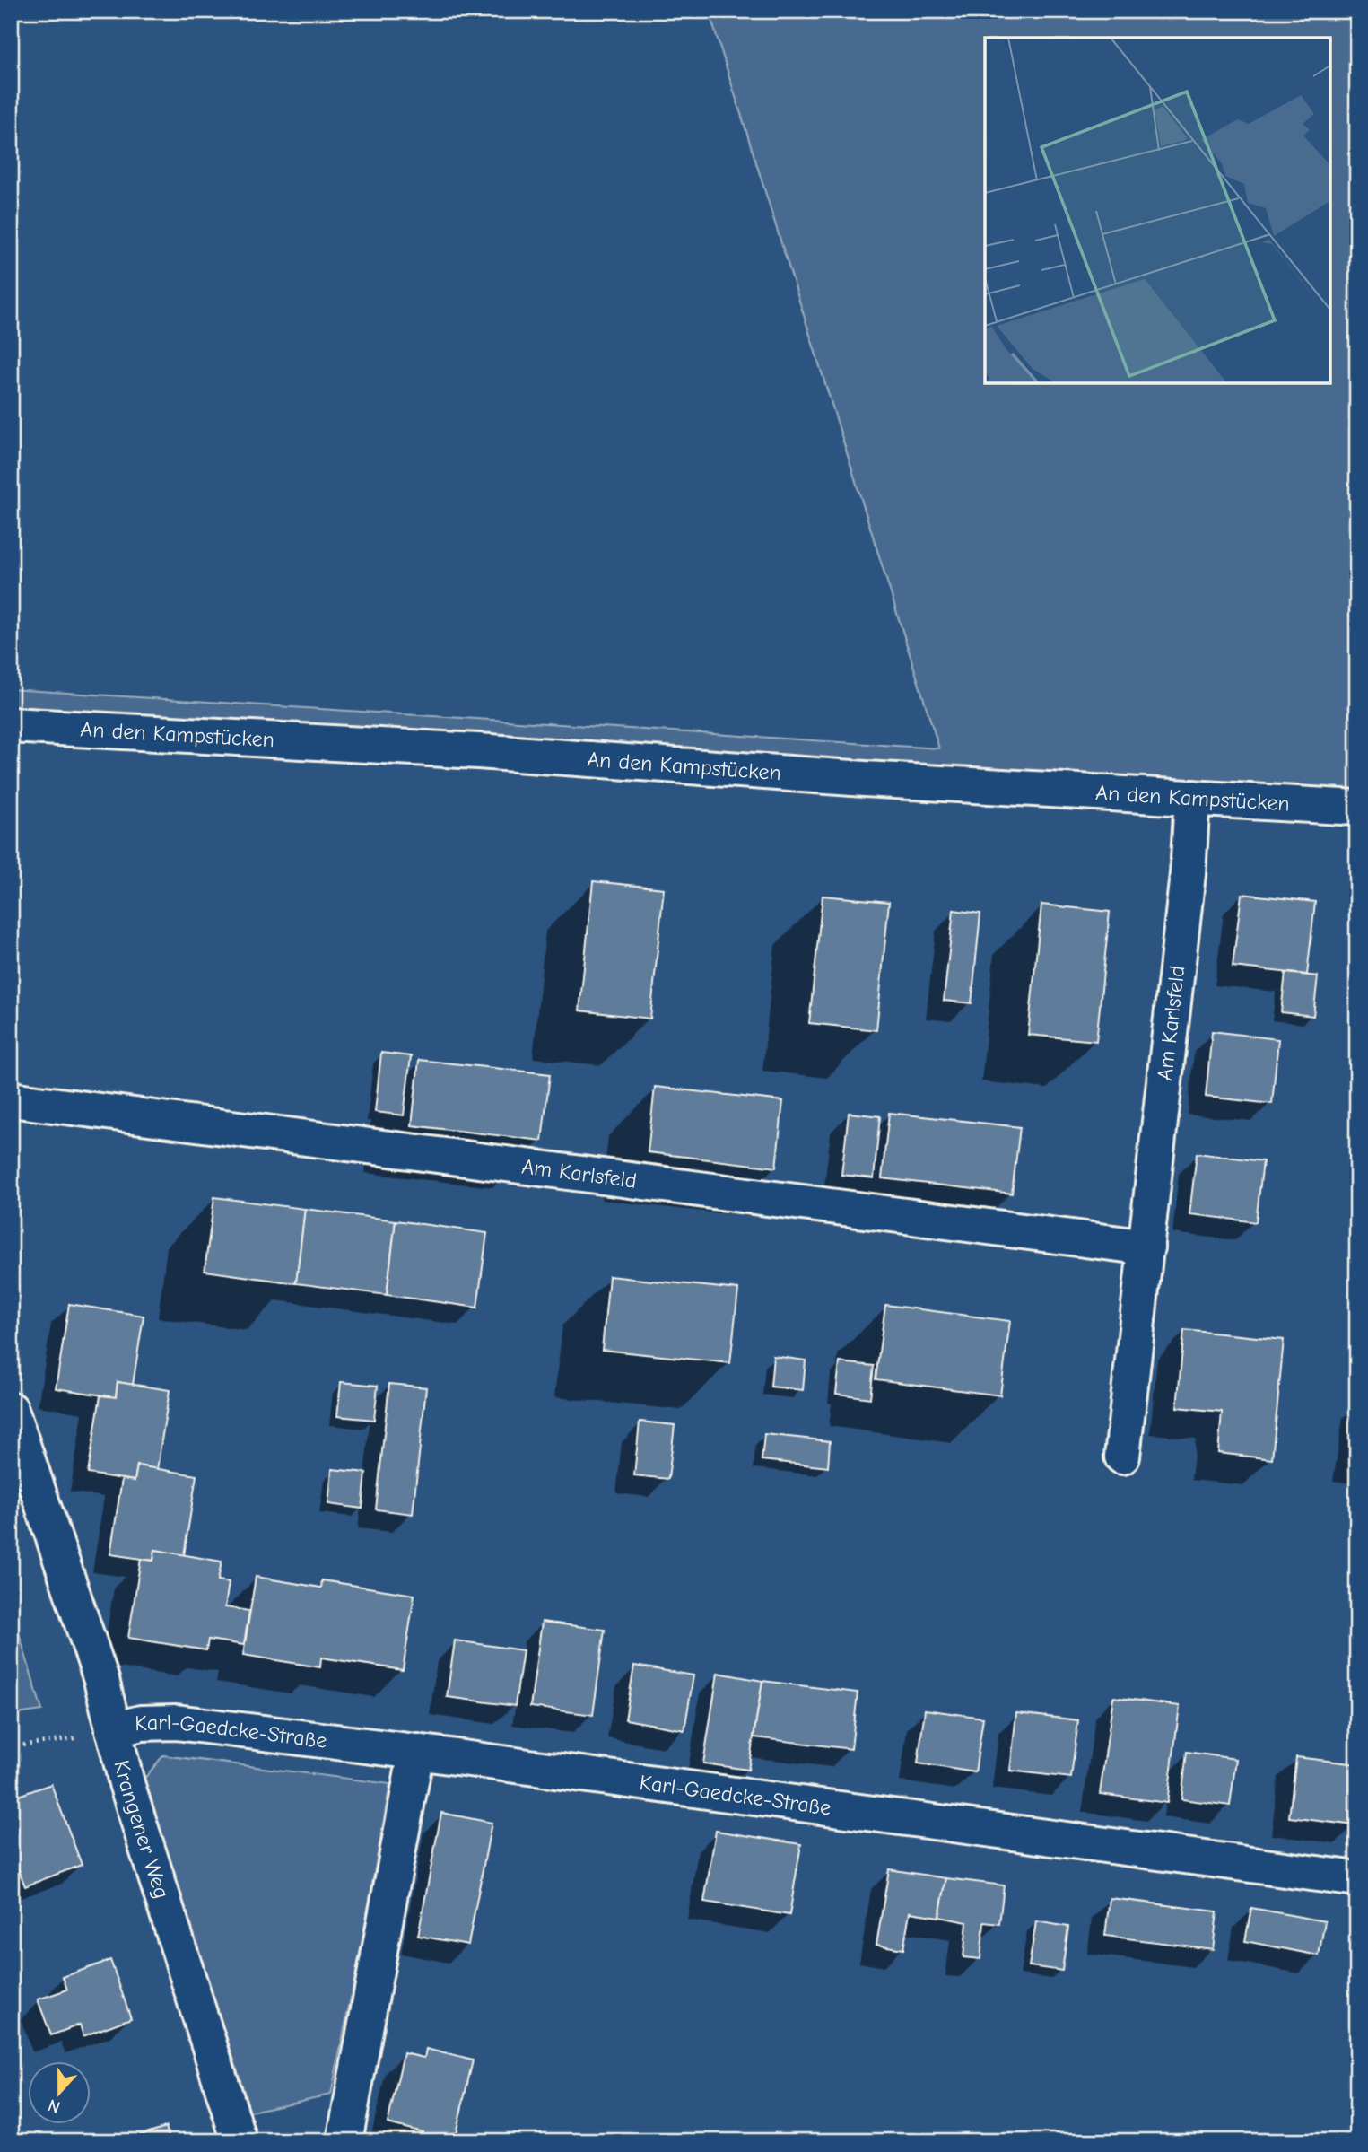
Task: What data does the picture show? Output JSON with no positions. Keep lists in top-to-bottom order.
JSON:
{
  "streets": {
    "street": [
      "An den Kampstücken",
      "Am Karlsfeld",
      "Karl-Gaedcke-Straße",
      "Krangener Weg"
    ]
  },
  "crossings": [
    ["An den Kampstücken", "Am Karlsfeld"],
    ["Karl-Gaedcke-Straße", "Krangener Weg"]
  ],
  "north": "bottom"
}
